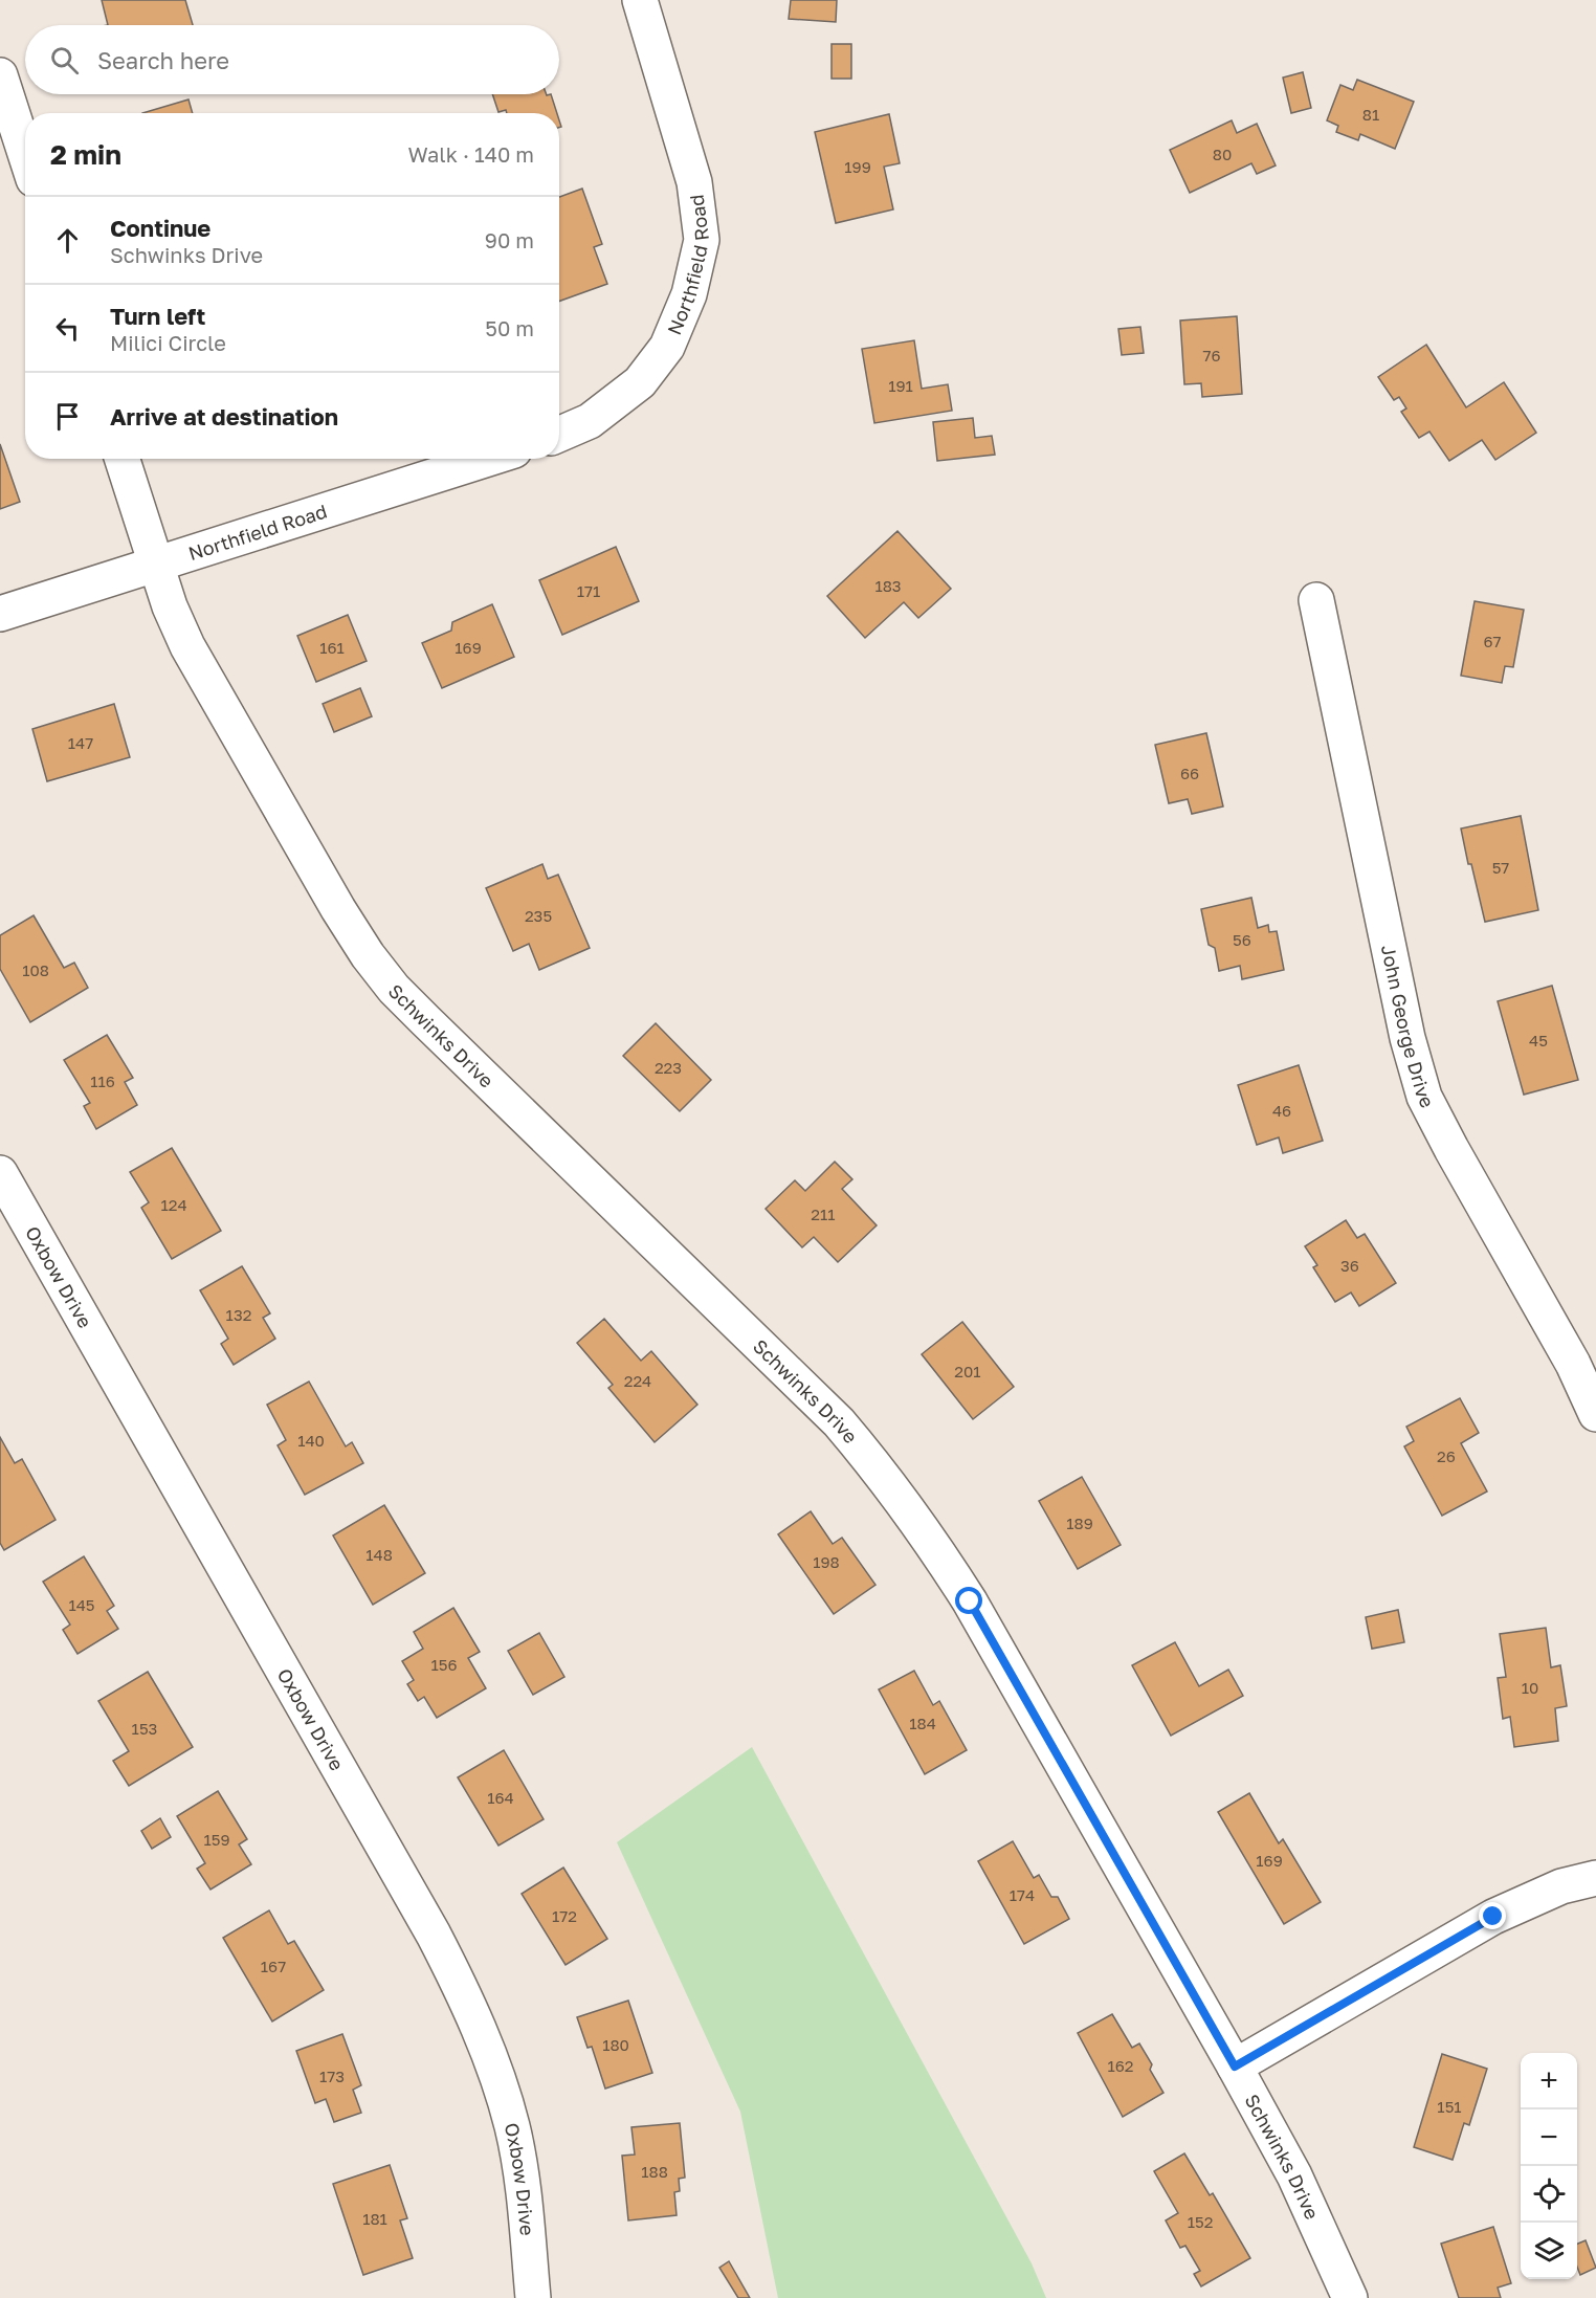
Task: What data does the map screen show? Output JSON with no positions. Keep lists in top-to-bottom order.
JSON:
{
  "streets": {
    "street": [
      "Northfield Road",
      "John George Drive",
      "Schwinks Drive",
      "Oxbow Drive"
    ]
  },
  "crossings": [
    ["Northfield Road", "Schwinks Drive"]
  ],
  "house_numbers": [
    "81",
    "80",
    "199",
    "76",
    "191",
    "183",
    "171",
    "67",
    "161",
    "169",
    "147",
    "66",
    "57",
    "235",
    "56",
    "108",
    "45",
    "223",
    "116",
    "46",
    "124",
    "211",
    "36",
    "132",
    "201",
    "224",
    "140",
    "26",
    "189",
    "148",
    "198",
    "145",
    "156",
    "10",
    "184",
    "153",
    "164",
    "159",
    "169",
    "174",
    "172",
    "167",
    "180",
    "162",
    "173",
    "151",
    "188",
    "181",
    "152"
  ],
  "page": {
    "search": "Search here",
    "heading": ["2 min", "Walk · 140 m"],
    "list": [
      ["Continue", "Schwinks Drive", "90 m"],
      ["Turn left", "Milici Circle", "50 m"],
      "Arrive at destination"
    ],
    "map_buttons": ["+", "−"]
  }
}
